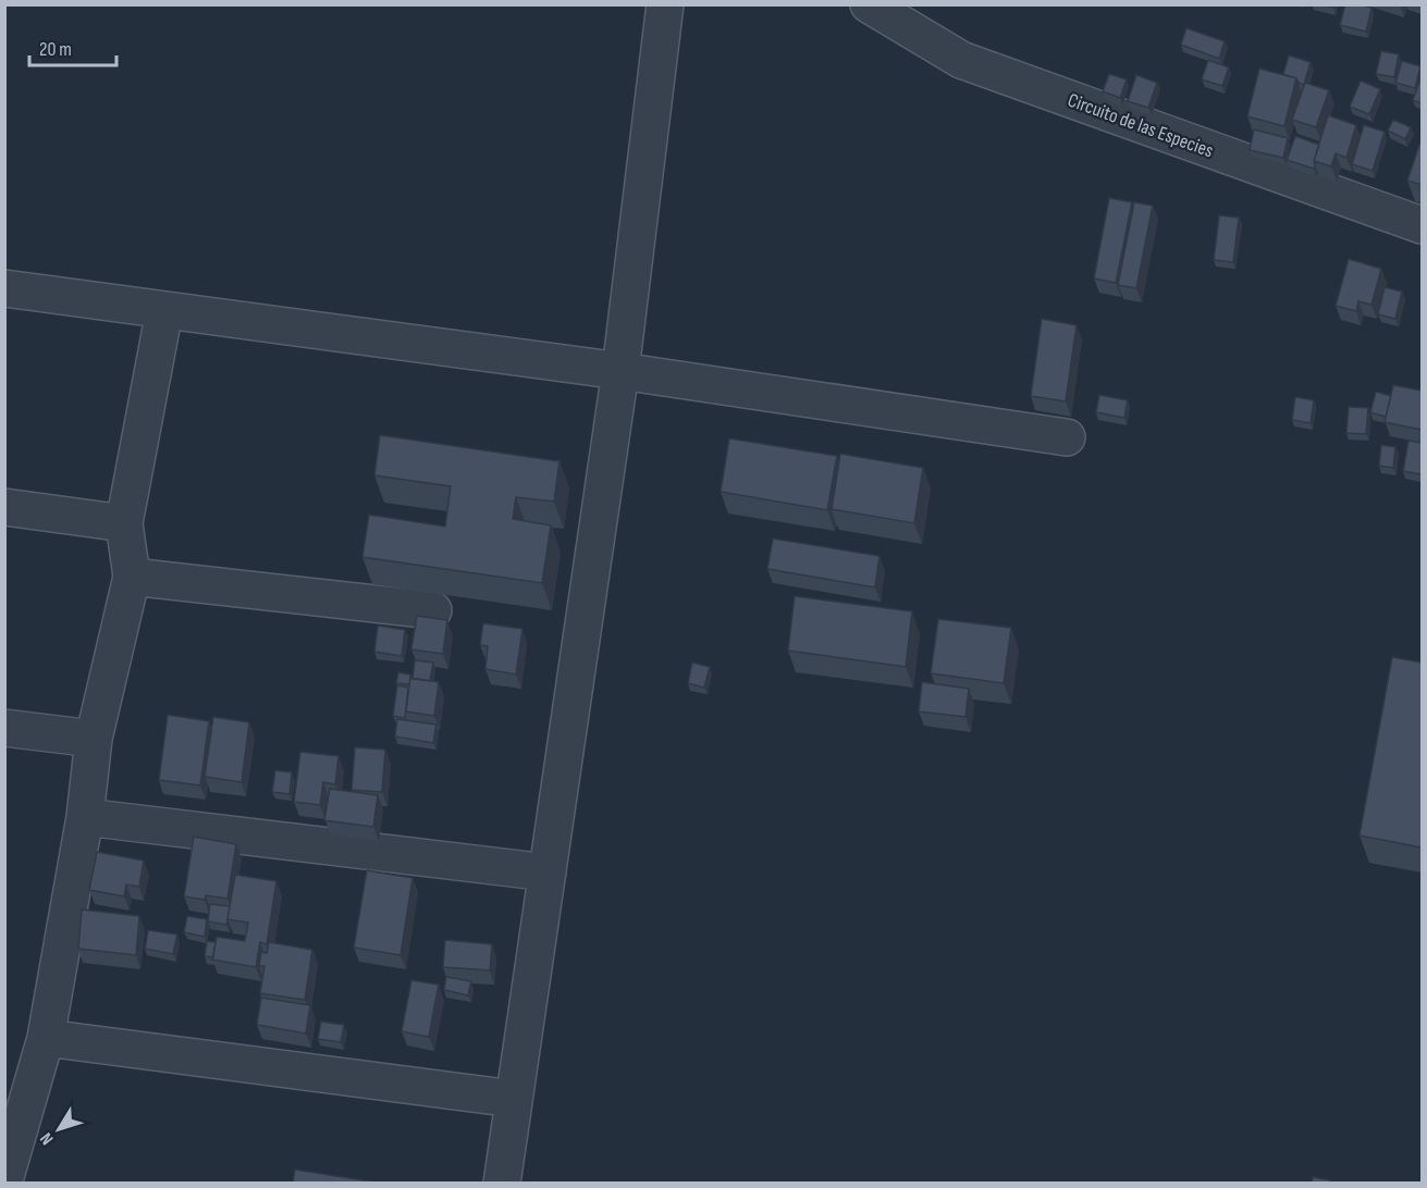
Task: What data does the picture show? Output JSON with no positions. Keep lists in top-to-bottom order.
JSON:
{
  "streets": {
    "street": ["Circuito de las Especies"]
  },
  "scale_bar": "20 m",
  "north": "bottom left"
}
